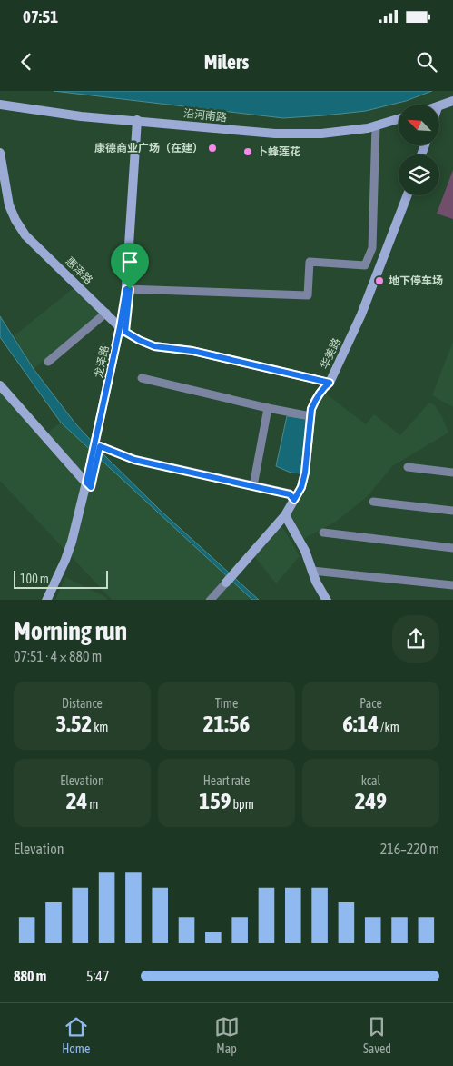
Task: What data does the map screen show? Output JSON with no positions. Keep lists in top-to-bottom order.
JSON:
{
  "streets": {
    "main road": [
      "沿河南路",
      "惠泽路",
      "华美路",
      "龙泽路"
    ]
  },
  "crossings": [
    ["沿河南路", "龙泽路"],
    ["惠泽路", "华美路"],
    ["惠泽路", "龙泽路"]
  ],
  "places": ["康德商业广场（在建）", "卜蜂莲花", "地下停车场"],
  "scale_bar": "100 m",
  "north": "top left",
  "page": {
    "status": "07:51",
    "header": "Milers",
    "scale": "100 m",
    "heading": ["Morning run", "07:51 · 4 × 880 m"],
    "stats": [
      ["Distance", "3.52 km"],
      ["Time", "21:56"],
      ["Pace", "6:14 /km"],
      ["Elevation", "24 m"],
      ["Heart rate", "159 bpm"],
      ["kcal", "249"]
    ],
    "chart": ["Elevation", "216–220 m"],
    "list": [
      {
        "name": "880 m",
        "note": "5:47"
      }
    ],
    "tabs": ["Home", "Map", "Saved"]
  }
}
